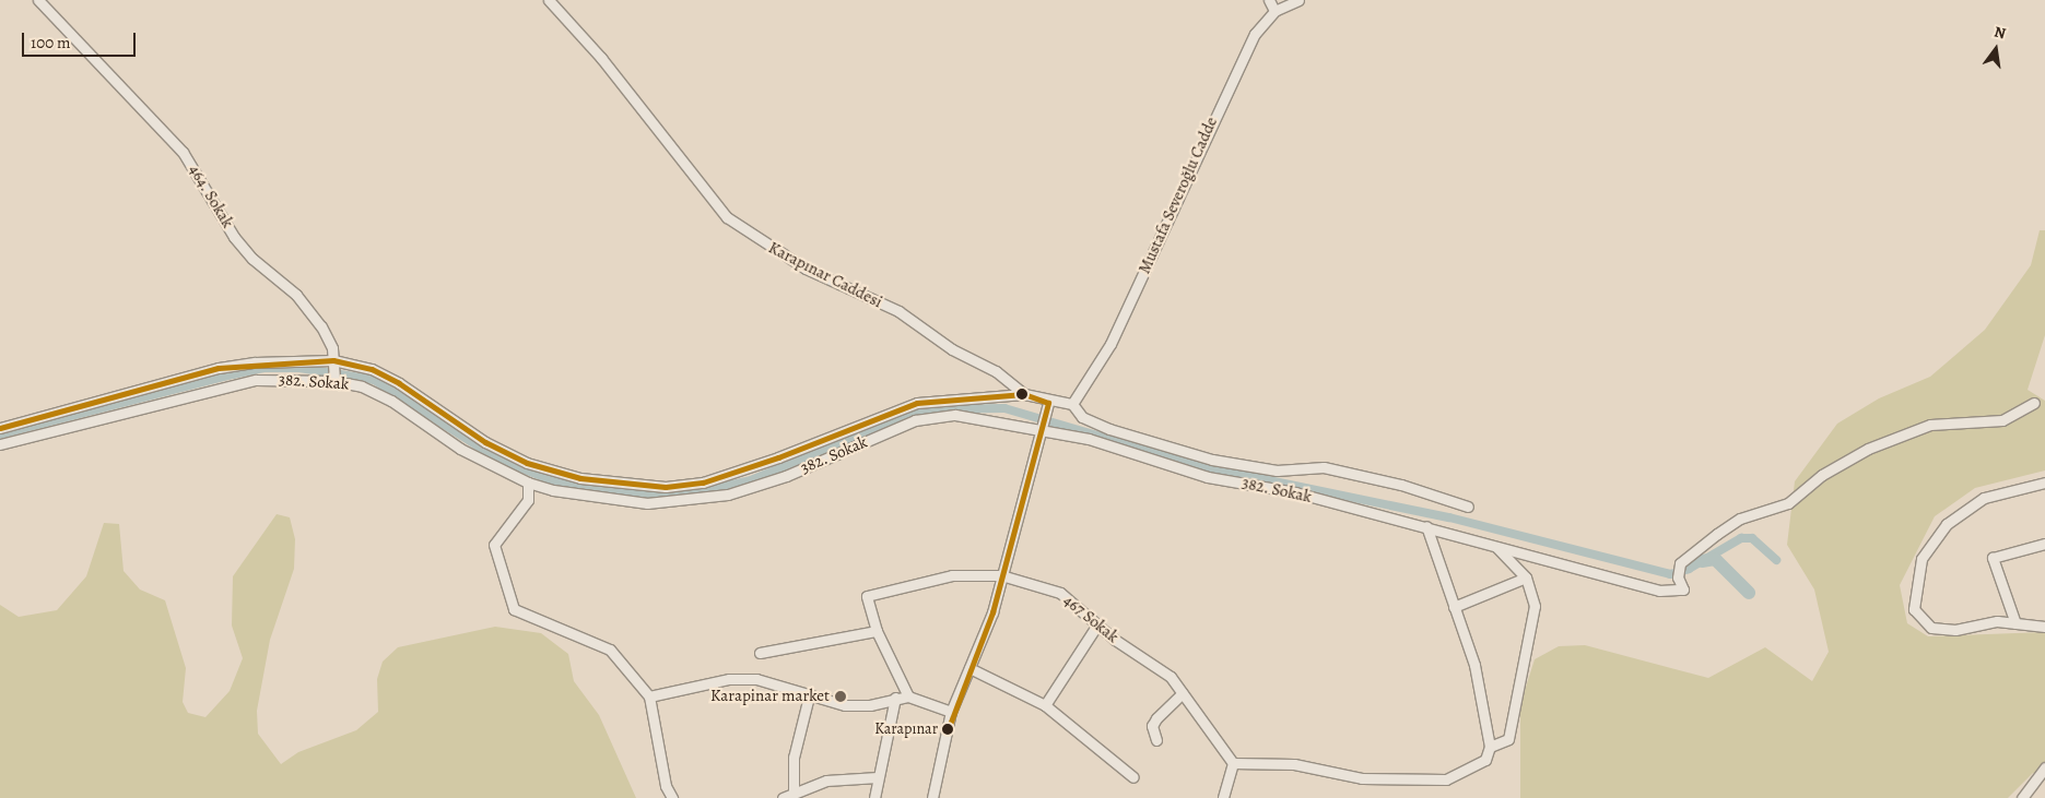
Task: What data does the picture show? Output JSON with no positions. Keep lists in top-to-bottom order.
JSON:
{
  "streets": {
    "street": [
      "Mustafa Severoğlu Cadde",
      "464. Sokak",
      "Karapınar Caddesi",
      "382. Sokak",
      "467 Sokak"
    ]
  },
  "crossings": [
    ["464. Sokak", "382. Sokak"]
  ],
  "places": ["Karapinar market", "Karapınar"],
  "scale_bar": "100 m",
  "north": "top"
}
